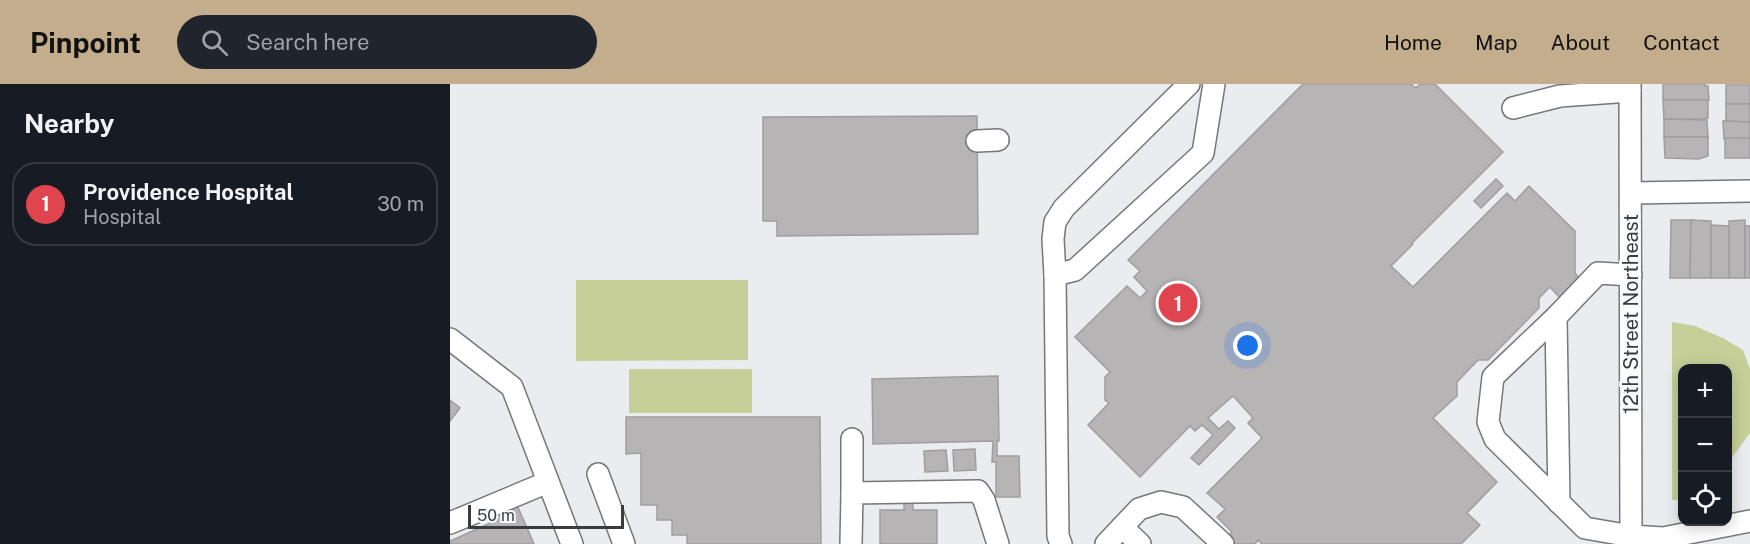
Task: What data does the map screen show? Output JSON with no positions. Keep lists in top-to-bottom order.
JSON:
{
  "streets": {
    "street": ["12th Street Northeast"]
  },
  "scale_bar": "50 m",
  "page": {
    "header": "Pinpoint",
    "search": "Search here",
    "nav": [
      "Home",
      "Map",
      "About",
      "Contact"
    ],
    "heading": "Nearby",
    "list": [
      {
        "mark": "1",
        "name": "Providence Hospital",
        "note": "Hospital",
        "value": "30 m"
      }
    ],
    "pins": "1",
    "map_buttons": ["+", "−"],
    "scale": "50 m"
  }
}
